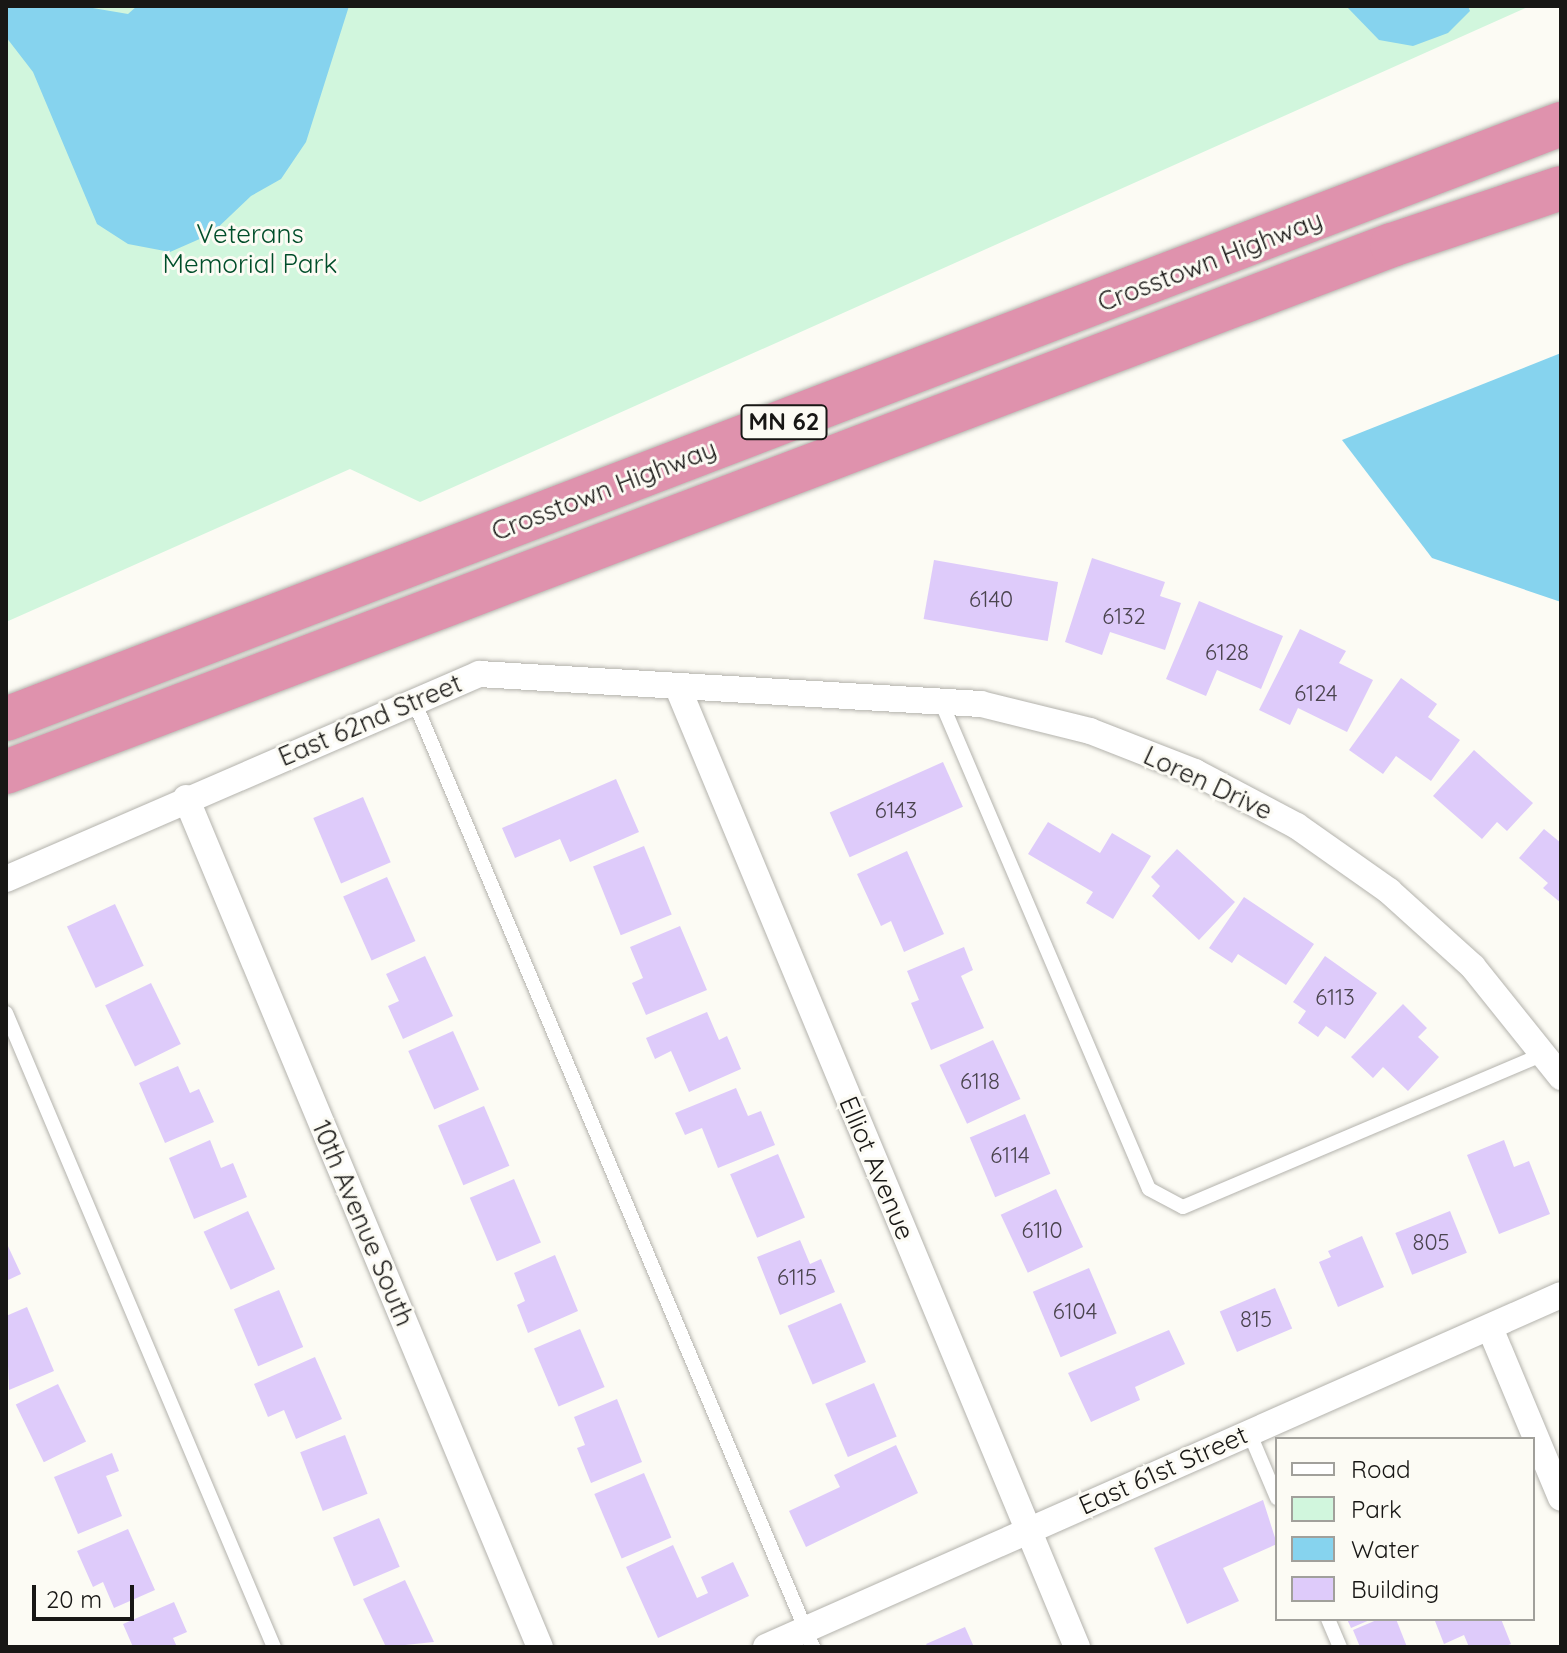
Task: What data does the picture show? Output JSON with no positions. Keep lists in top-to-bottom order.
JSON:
{
  "streets": {
    "highway": ["Crosstown Highway", "MN 62"],
    "street": [
      "East 62nd Street",
      "Loren Drive",
      "Elliot Avenue",
      "10th Avenue South",
      "East 61st Street"
    ]
  },
  "crossings": [
    ["East 62nd Street", "Loren Drive"],
    ["East 62nd Street", "Elliot Avenue"],
    ["East 62nd Street", "10th Avenue South"],
    ["Elliot Avenue", "East 61st Street"]
  ],
  "parks": ["Veterans Memorial Park"],
  "house_numbers": [
    "6140",
    "6132",
    "6128",
    "6124",
    "6143",
    "6113",
    "6118",
    "6114",
    "6110",
    "805",
    "6115",
    "6104",
    "815"
  ],
  "legend": [
    "Road",
    "Park",
    "Water",
    "Building"
  ],
  "scale_bar": "20 m"
}
